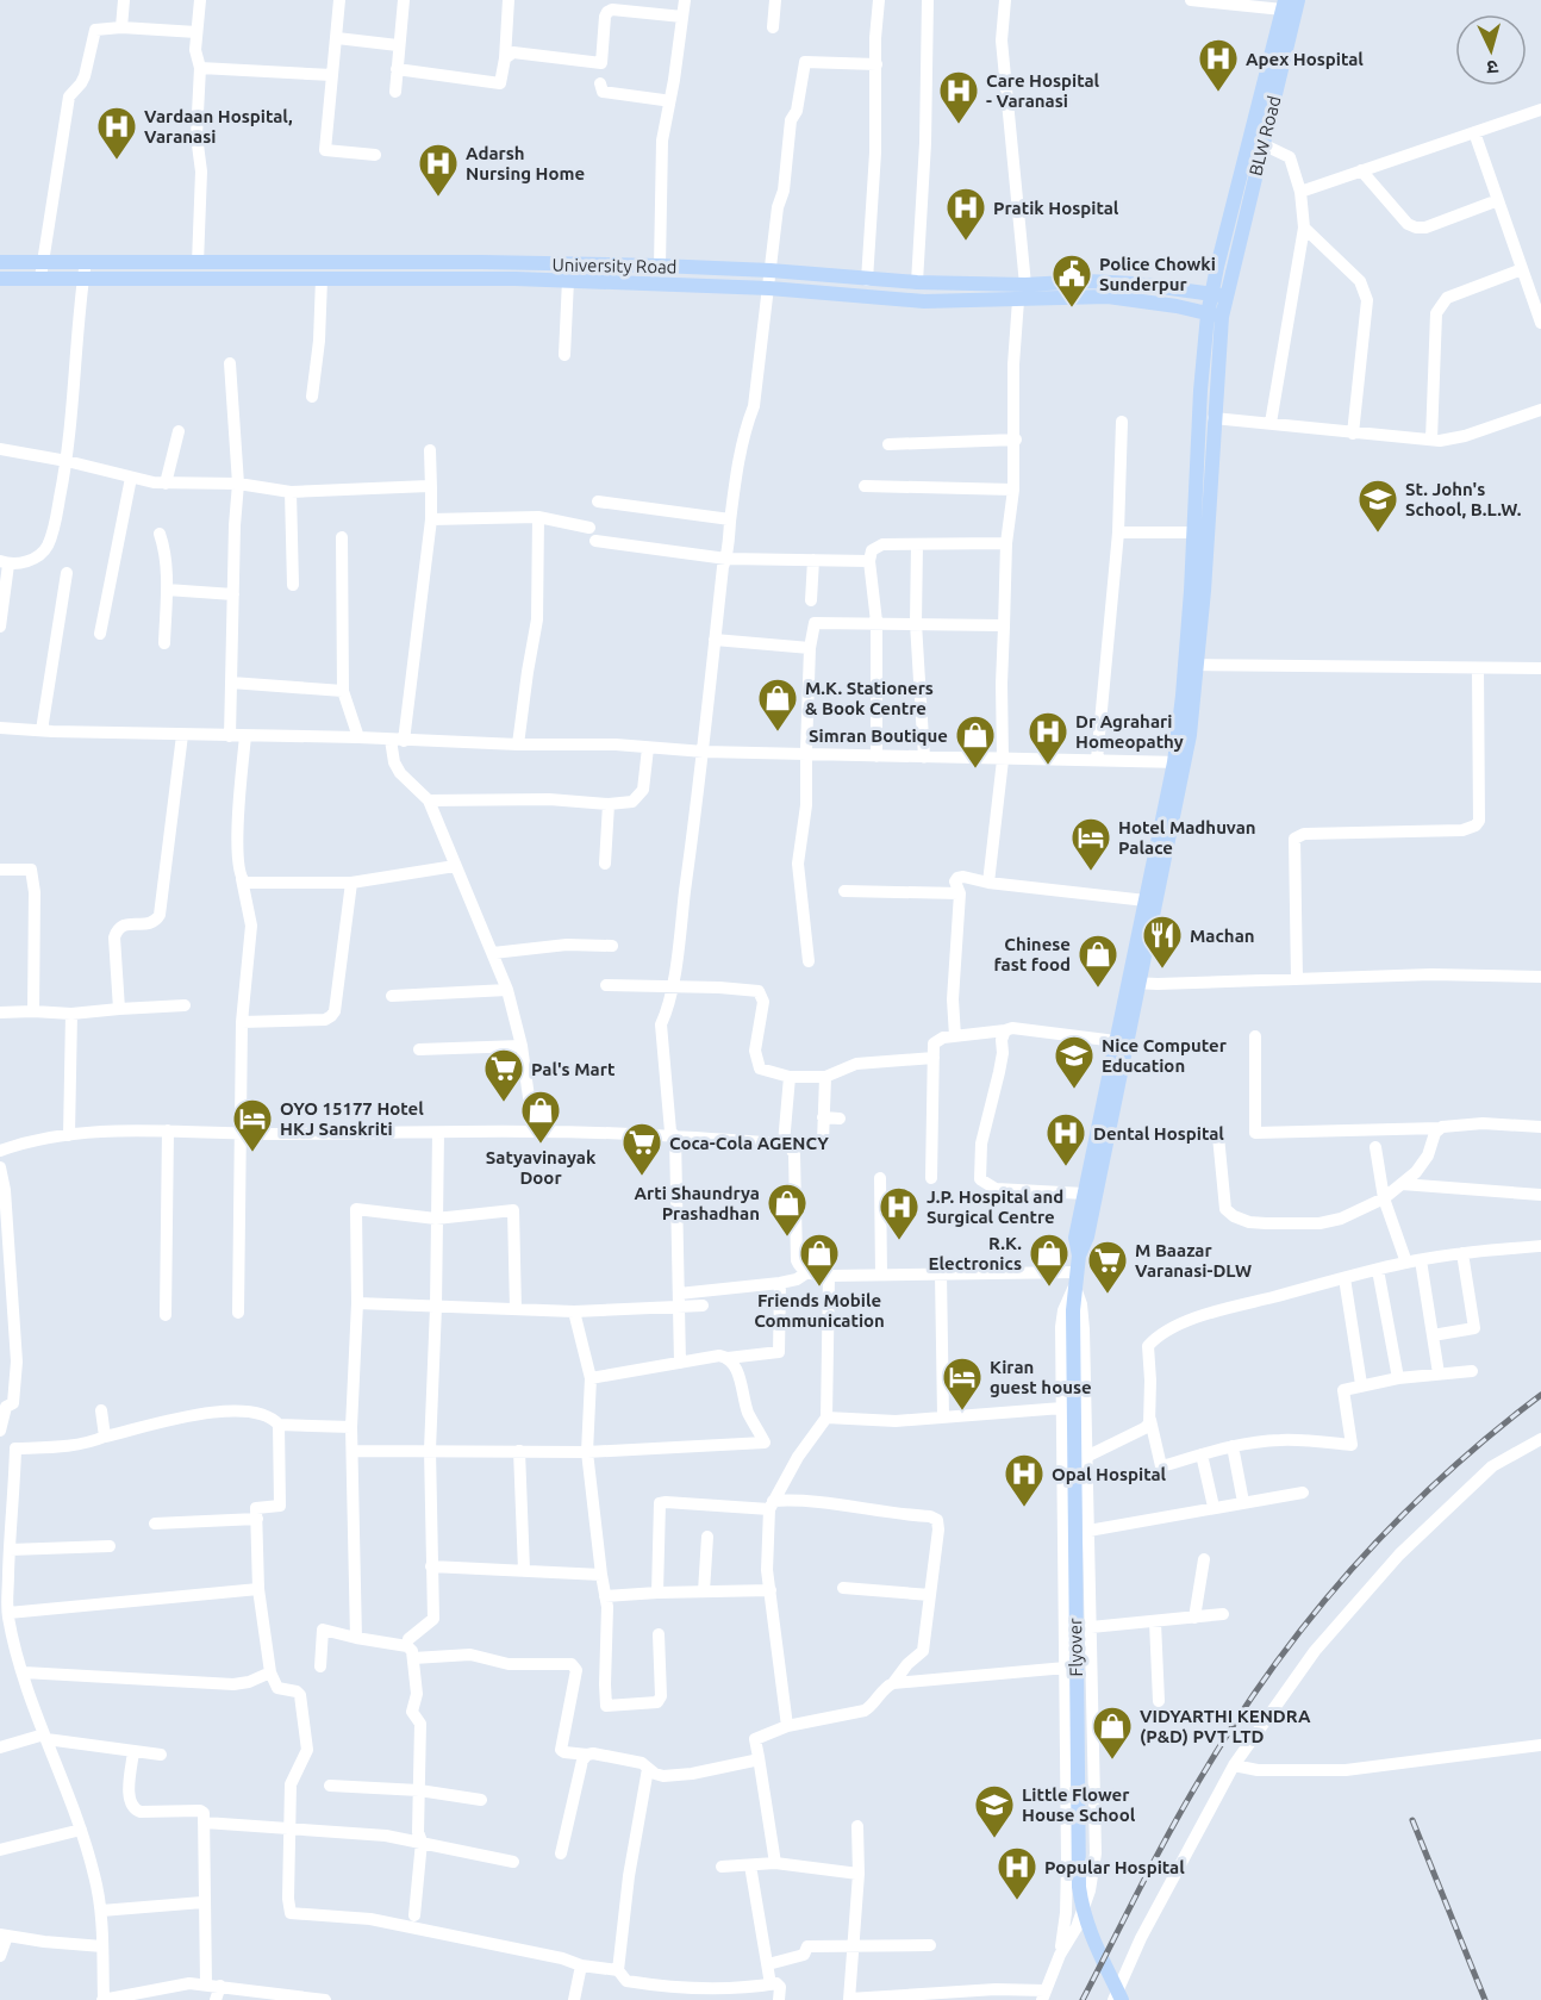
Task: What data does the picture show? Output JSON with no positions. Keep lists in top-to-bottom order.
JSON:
{
  "streets": {
    "main road": ["BLW Road", "University Road", "Flyover"]
  },
  "crossings": [
    ["BLW Road", "University Road"]
  ],
  "places": {
    "hospital": [
      "Apex Hospital",
      "Care Hospital - Varanasi",
      "Vardaan Hospital, Varanasi",
      "Adarsh Nursing Home",
      "Pratik Hospital",
      "Dr Agrahari Homeopathy",
      "Dental Hospital",
      "J.P. Hospital and Surgical Centre",
      "Opal Hospital",
      "Popular Hospital"
    ],
    "public building": ["Police Chowki Sunderpur"],
    "school or university": ["St. John's School, B.L.W.", "Nice Computer Education", "Little Flower House School"],
    "shop": [
      "M.K. Stationers & Book Centre",
      "Simran Boutique",
      "Chinese fast food",
      "Satyavinayak Door",
      "Arti Shaundrya Prashadhan",
      "Friends Mobile Communication",
      "R.K. Electronics",
      "VIDYARTHI KENDRA (P&D) PVT LTD"
    ],
    "hotel": ["Hotel Madhuvan Palace", "OYO 15177 Hotel HKJ Sanskriti", "Kiran guest house"],
    "restaurant": ["Machan"],
    "supermarket": ["Pal's Mart", "Coca-Cola AGENCY", "M Baazar Varanasi-DLW"]
  },
  "north": "bottom"
}
